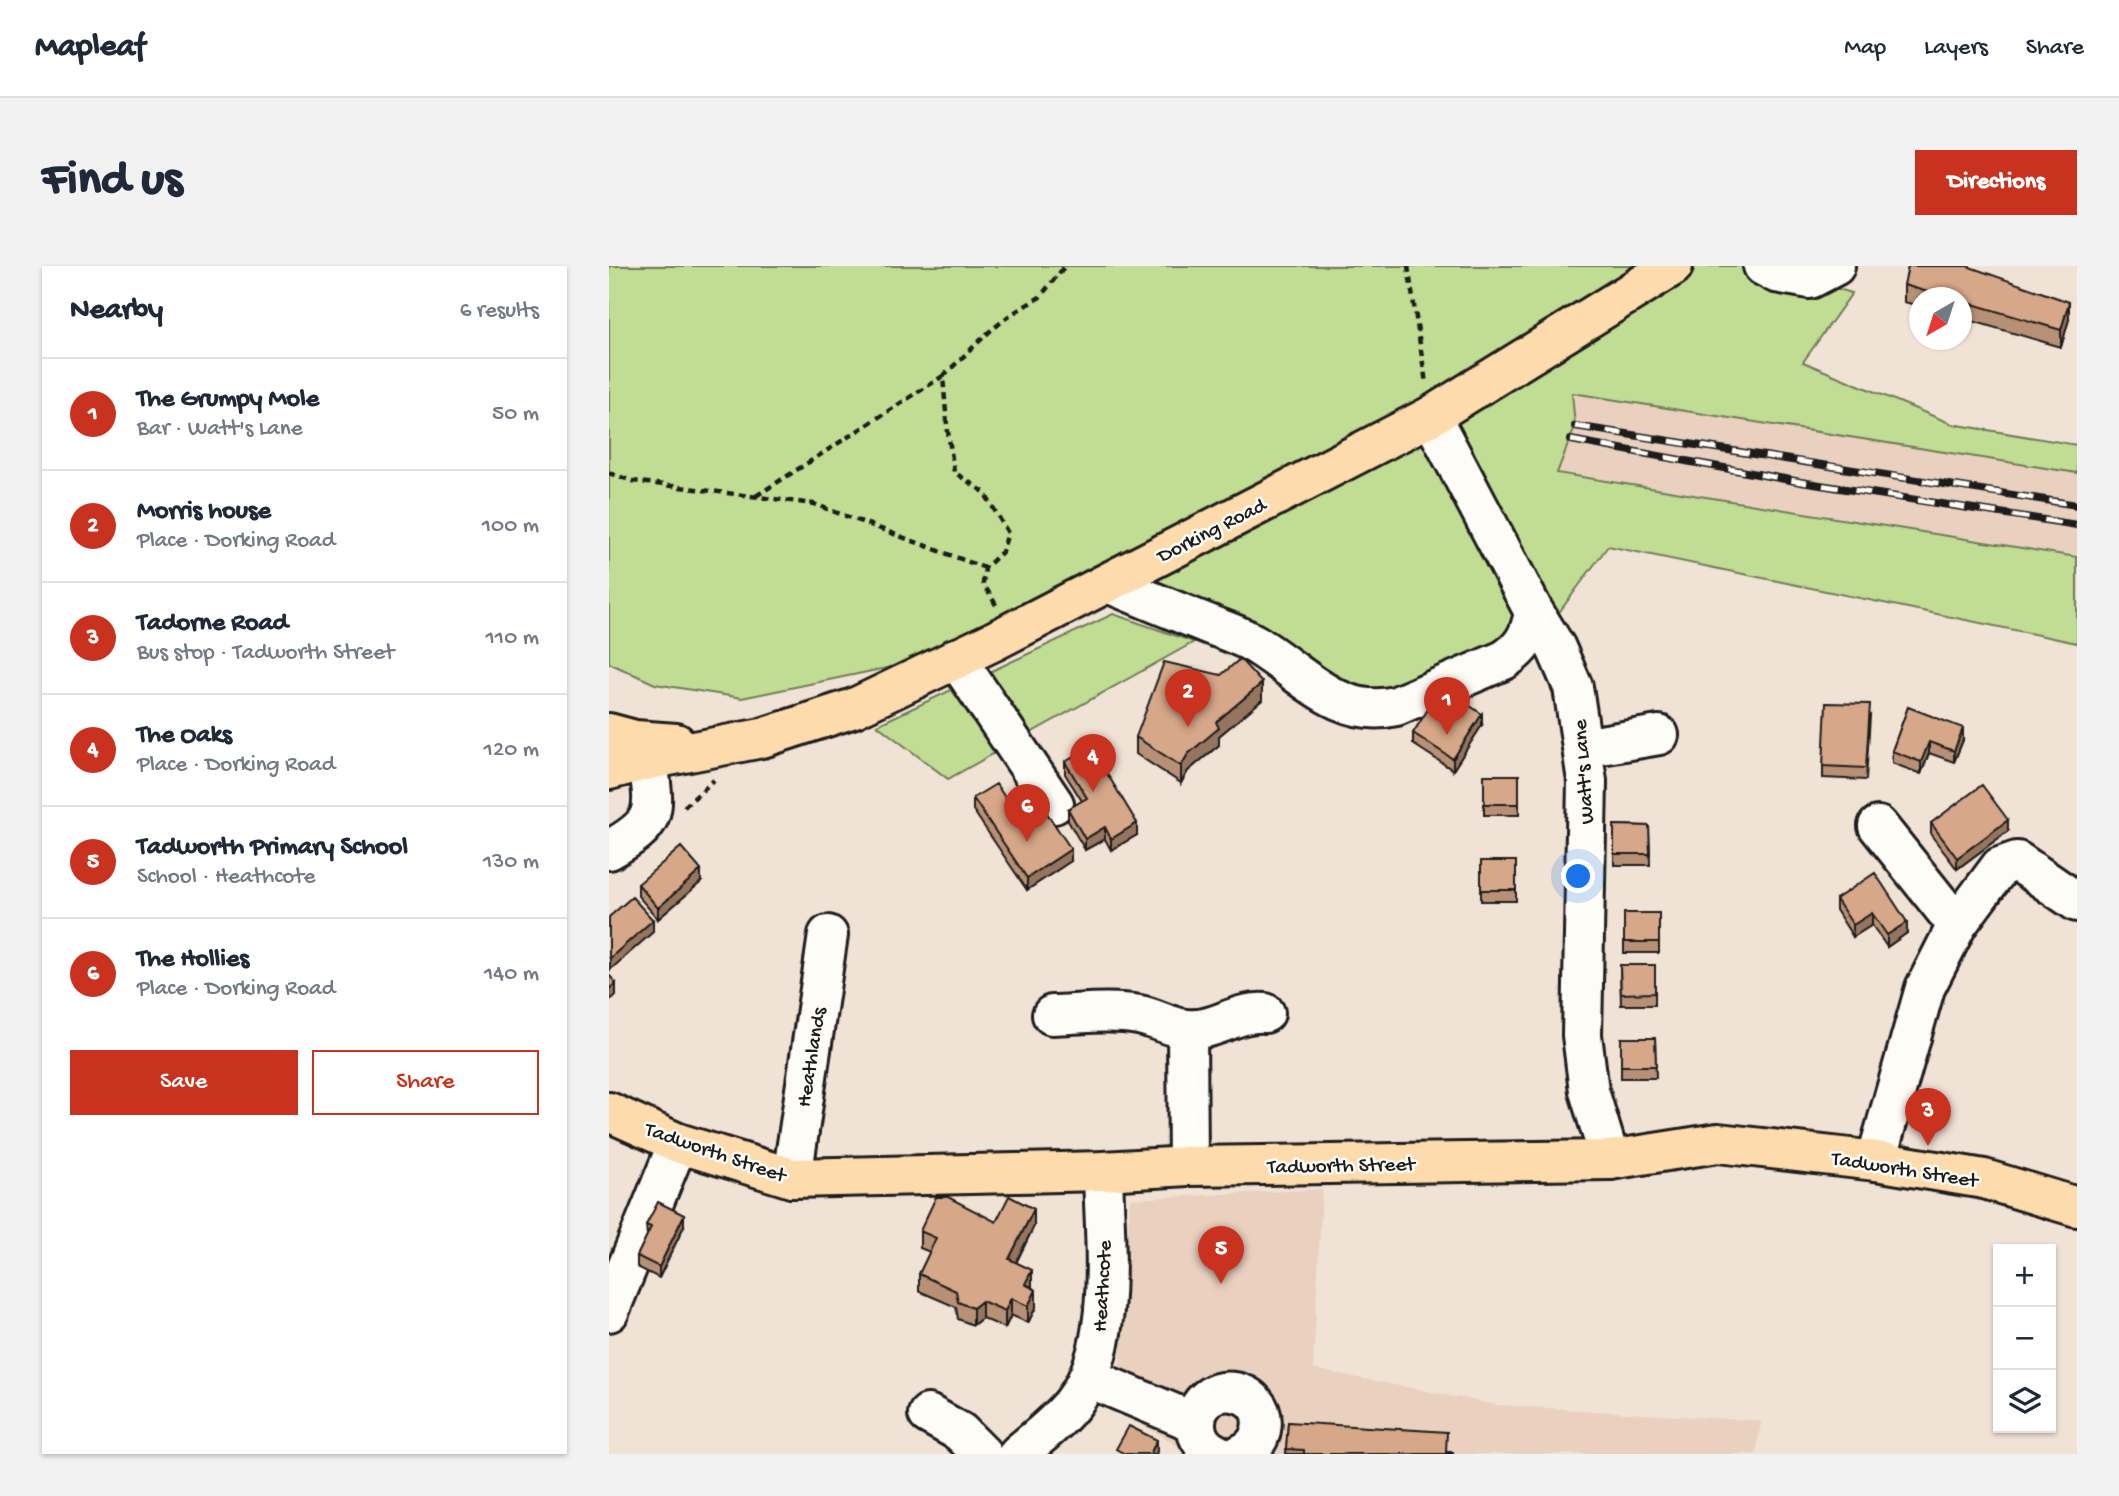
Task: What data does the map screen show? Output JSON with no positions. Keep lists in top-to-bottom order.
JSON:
{
  "streets": {
    "main road": ["Dorking Road", "Tadworth Street"],
    "street": ["Watt's Lane", "Heathlands", "Heathcote"]
  },
  "crossings": [
    ["Dorking Road", "Watt's Lane"],
    ["Watt's Lane", "Tadworth Street"],
    ["Heathlands", "Tadworth Street"],
    ["Tadworth Street", "Heathcote"]
  ],
  "north": "bottom left",
  "page": {
    "header": "Mapleaf",
    "nav": ["Map", "Layers", "Share"],
    "buttons": [
      "Directions",
      ["Save", "Share"]
    ],
    "title": "Find us",
    "heading": ["Nearby", "6 results"],
    "list": [
      {
        "mark": "1",
        "name": "The Grumpy Mole",
        "note": "Bar · Watt's Lane",
        "value": "50 m"
      },
      {
        "mark": "2",
        "name": "Morris house",
        "note": "Place · Dorking Road",
        "value": "100 m"
      },
      {
        "mark": "3",
        "name": "Tadorne Road",
        "note": "Bus stop · Tadworth Street",
        "value": "110 m"
      },
      {
        "mark": "4",
        "name": "The Oaks",
        "note": "Place · Dorking Road",
        "value": "120 m"
      },
      {
        "mark": "5",
        "name": "Tadworth Primary School",
        "note": "School · Heathcote",
        "value": "130 m"
      },
      {
        "mark": "6",
        "name": "The Hollies",
        "note": "Place · Dorking Road",
        "value": "140 m"
      }
    ],
    "pins": [
      "2",
      "1",
      "4",
      "6",
      "3",
      "5"
    ],
    "map_buttons": ["+", "−"]
  }
}
